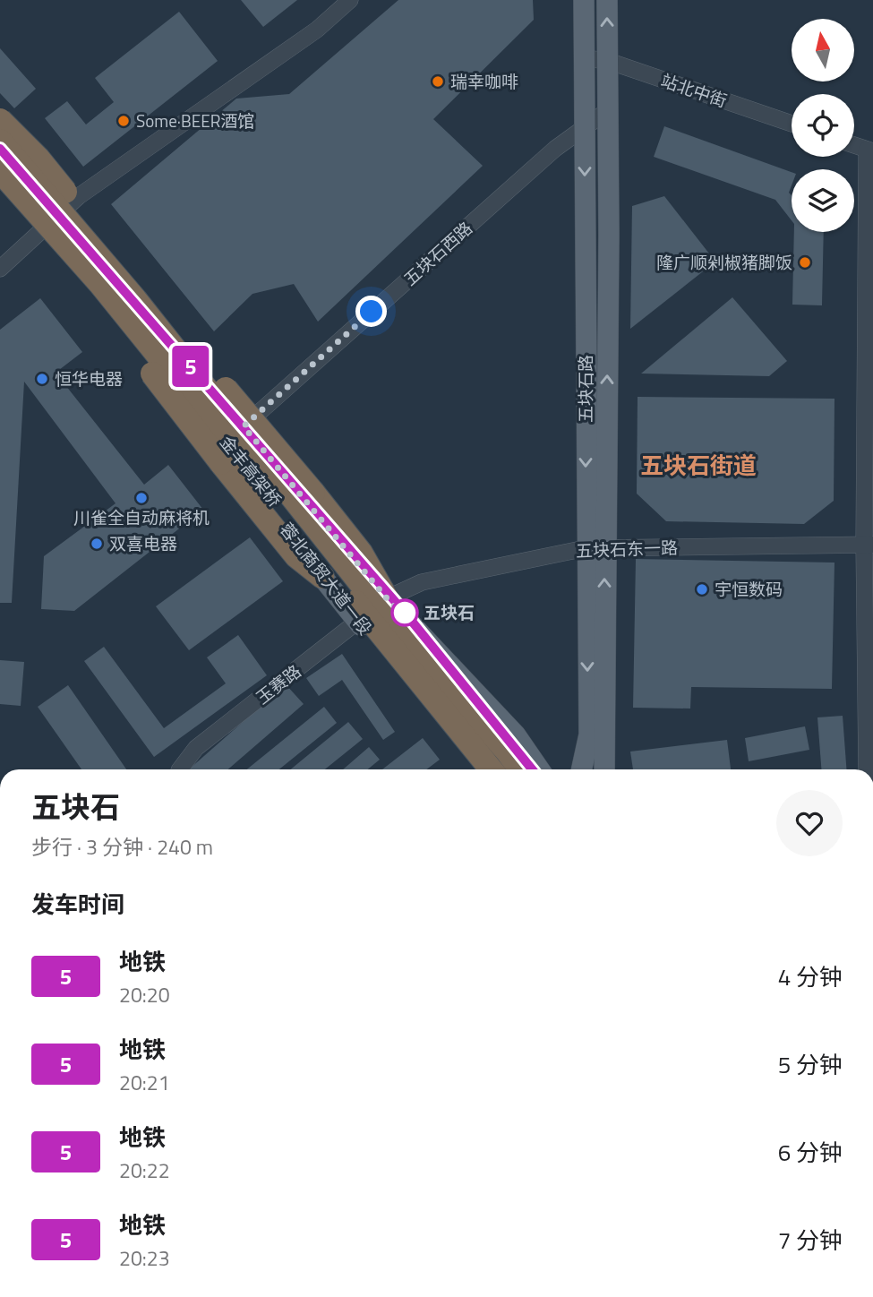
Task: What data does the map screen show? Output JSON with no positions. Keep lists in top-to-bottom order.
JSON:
{
  "streets": {
    "highway": ["金丰高架桥"],
    "main road": ["五块石路", "蓉北商贸大道一段"],
    "street": [
      "站北中街",
      "五块石西路",
      "五块石东一路",
      "玉赛路"
    ]
  },
  "crossings": [
    ["站北中街", "五块石路"],
    ["五块石西路", "五块石路"],
    ["五块石西路", "蓉北商贸大道一段"],
    ["五块石路", "五块石东一路"],
    ["五块石东一路", "蓉北商贸大道一段"],
    ["五块石东一路", "玉赛路"],
    ["蓉北商贸大道一段", "玉赛路"]
  ],
  "districts": ["五块石街道"],
  "places": [
    "瑞幸咖啡",
    "Some·BEER酒馆",
    "隆广顺剁椒猪脚饭",
    "恒华电器",
    "川雀全自动麻将机",
    "双喜电器",
    "宇恒数码",
    "五块石"
  ],
  "lines": ["metro line 5"],
  "north": "top",
  "page": {
    "on_map": "5",
    "heading": [
      ["五块石", "步行 · 3 分钟 · 240 m"],
      "发车时间"
    ],
    "list": [
      {
        "mark": "5",
        "name": "地铁",
        "note": "20:20",
        "value": "4 分钟"
      },
      {
        "mark": "5",
        "name": "地铁",
        "note": "20:21",
        "value": "5 分钟"
      },
      {
        "mark": "5",
        "name": "地铁",
        "note": "20:22",
        "value": "6 分钟"
      },
      {
        "mark": "5",
        "name": "地铁",
        "note": "20:23",
        "value": "7 分钟"
      }
    ]
  }
}
